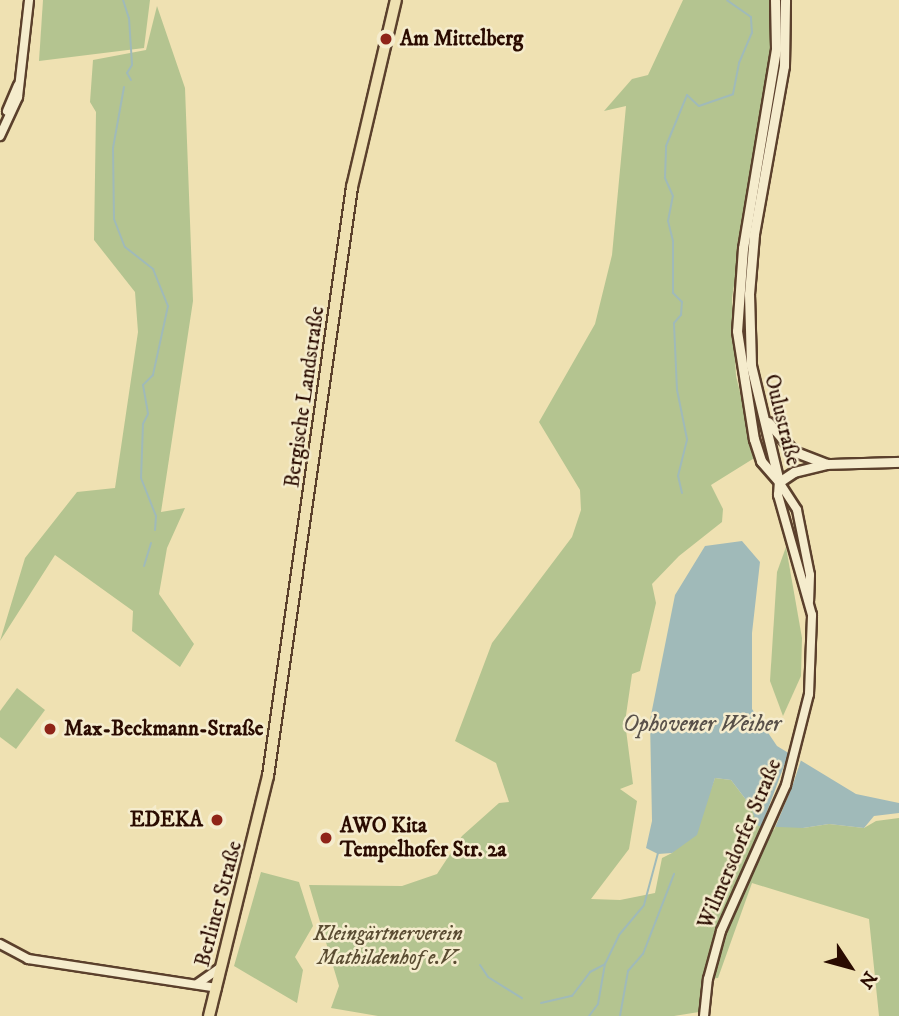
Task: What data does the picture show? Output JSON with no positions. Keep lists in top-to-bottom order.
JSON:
{
  "streets": {
    "main road": ["Bergische Landstraße", "Oulustraße", "Berliner Straße"],
    "street": ["Wilmersdorfer Straße"]
  },
  "crossings": [
    ["Bergische Landstraße", "Berliner Straße"],
    ["Oulustraße", "Wilmersdorfer Straße"]
  ],
  "water": ["Ophovener Weiher"],
  "parks": ["Kleingärtnerverein Mathildenhof e.V."],
  "places": [
    "Am Mittelberg",
    "Max-Beckmann-Straße",
    "EDEKA",
    "AWO Kita Tempelhofer Str. 2a"
  ],
  "north": "bottom right"
}
